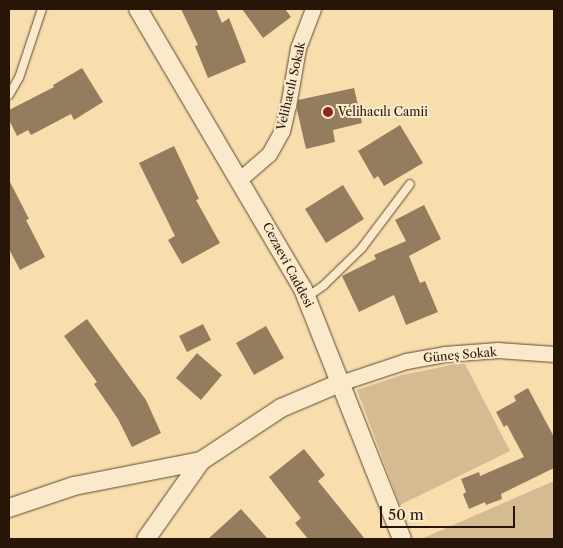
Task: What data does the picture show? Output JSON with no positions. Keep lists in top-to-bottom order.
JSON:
{
  "streets": {
    "street": ["Velihacılı Sokak", "Cezaevi Caddesi", "Güneş Sokak"]
  },
  "crossings": [
    ["Velihacılı Sokak", "Cezaevi Caddesi"],
    ["Cezaevi Caddesi", "Güneş Sokak"]
  ],
  "places": ["Velihacılı Camii"],
  "scale_bar": "50 m"
}
